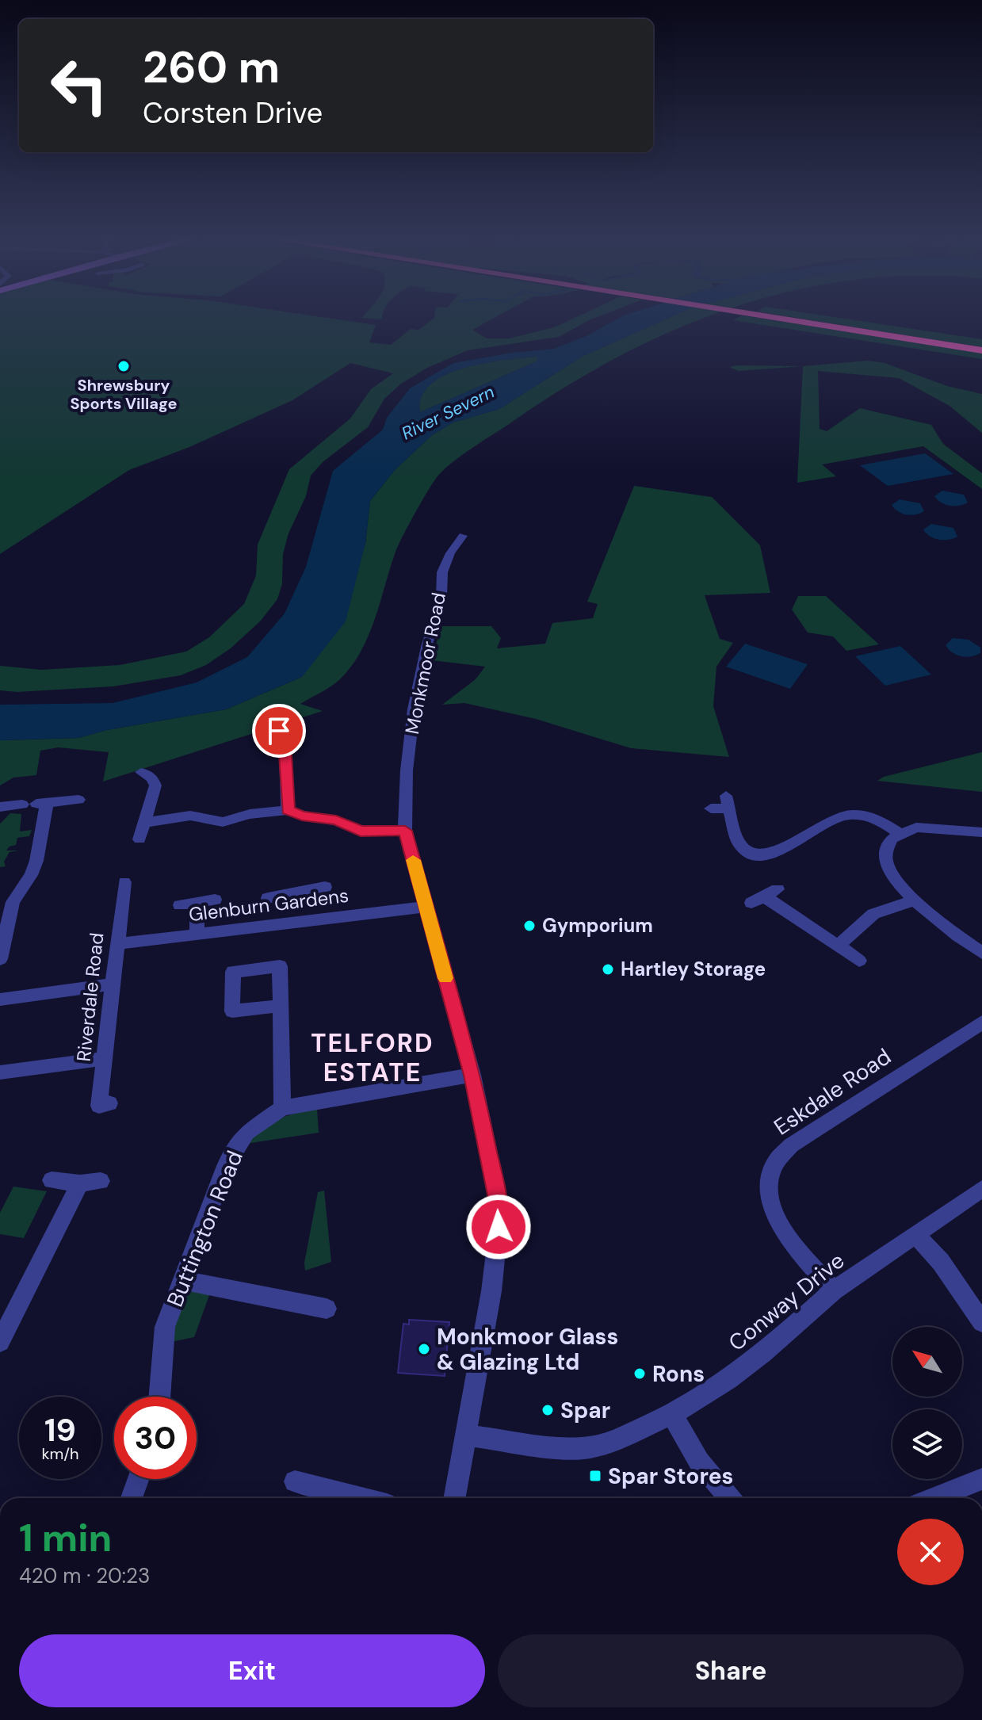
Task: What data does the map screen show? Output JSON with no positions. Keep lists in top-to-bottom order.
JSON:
{
  "streets": {
    "street": [
      "Monkmoor Road",
      "Glenburn Gardens",
      "Riverdale Road",
      "Eskdale Road",
      "Buttington Road",
      "Conway Drive"
    ]
  },
  "crossings": [
    ["Monkmoor Road", "Glenburn Gardens"],
    ["Monkmoor Road", "Buttington Road"],
    ["Monkmoor Road", "Conway Drive"],
    ["Glenburn Gardens", "Riverdale Road"],
    ["Eskdale Road", "Conway Drive"]
  ],
  "districts": ["TELFORD ESTATE"],
  "water": ["River Severn"],
  "places": {
    "other": [
      "Shrewsbury Sports Village",
      "Gymporium",
      "Hartley Storage",
      "Monkmoor Glass & Glazing Ltd",
      "Rons",
      "Spar"
    ],
    "transit": ["Spar Stores"]
  },
  "north": "top left",
  "page": {
    "turn": ["260 m", "Corsten Drive"],
    "speed": "19 km/h",
    "limit": "30",
    "heading": ["1 min", "420 m · 20:23"],
    "buttons": ["Exit", "Share"]
  }
}
